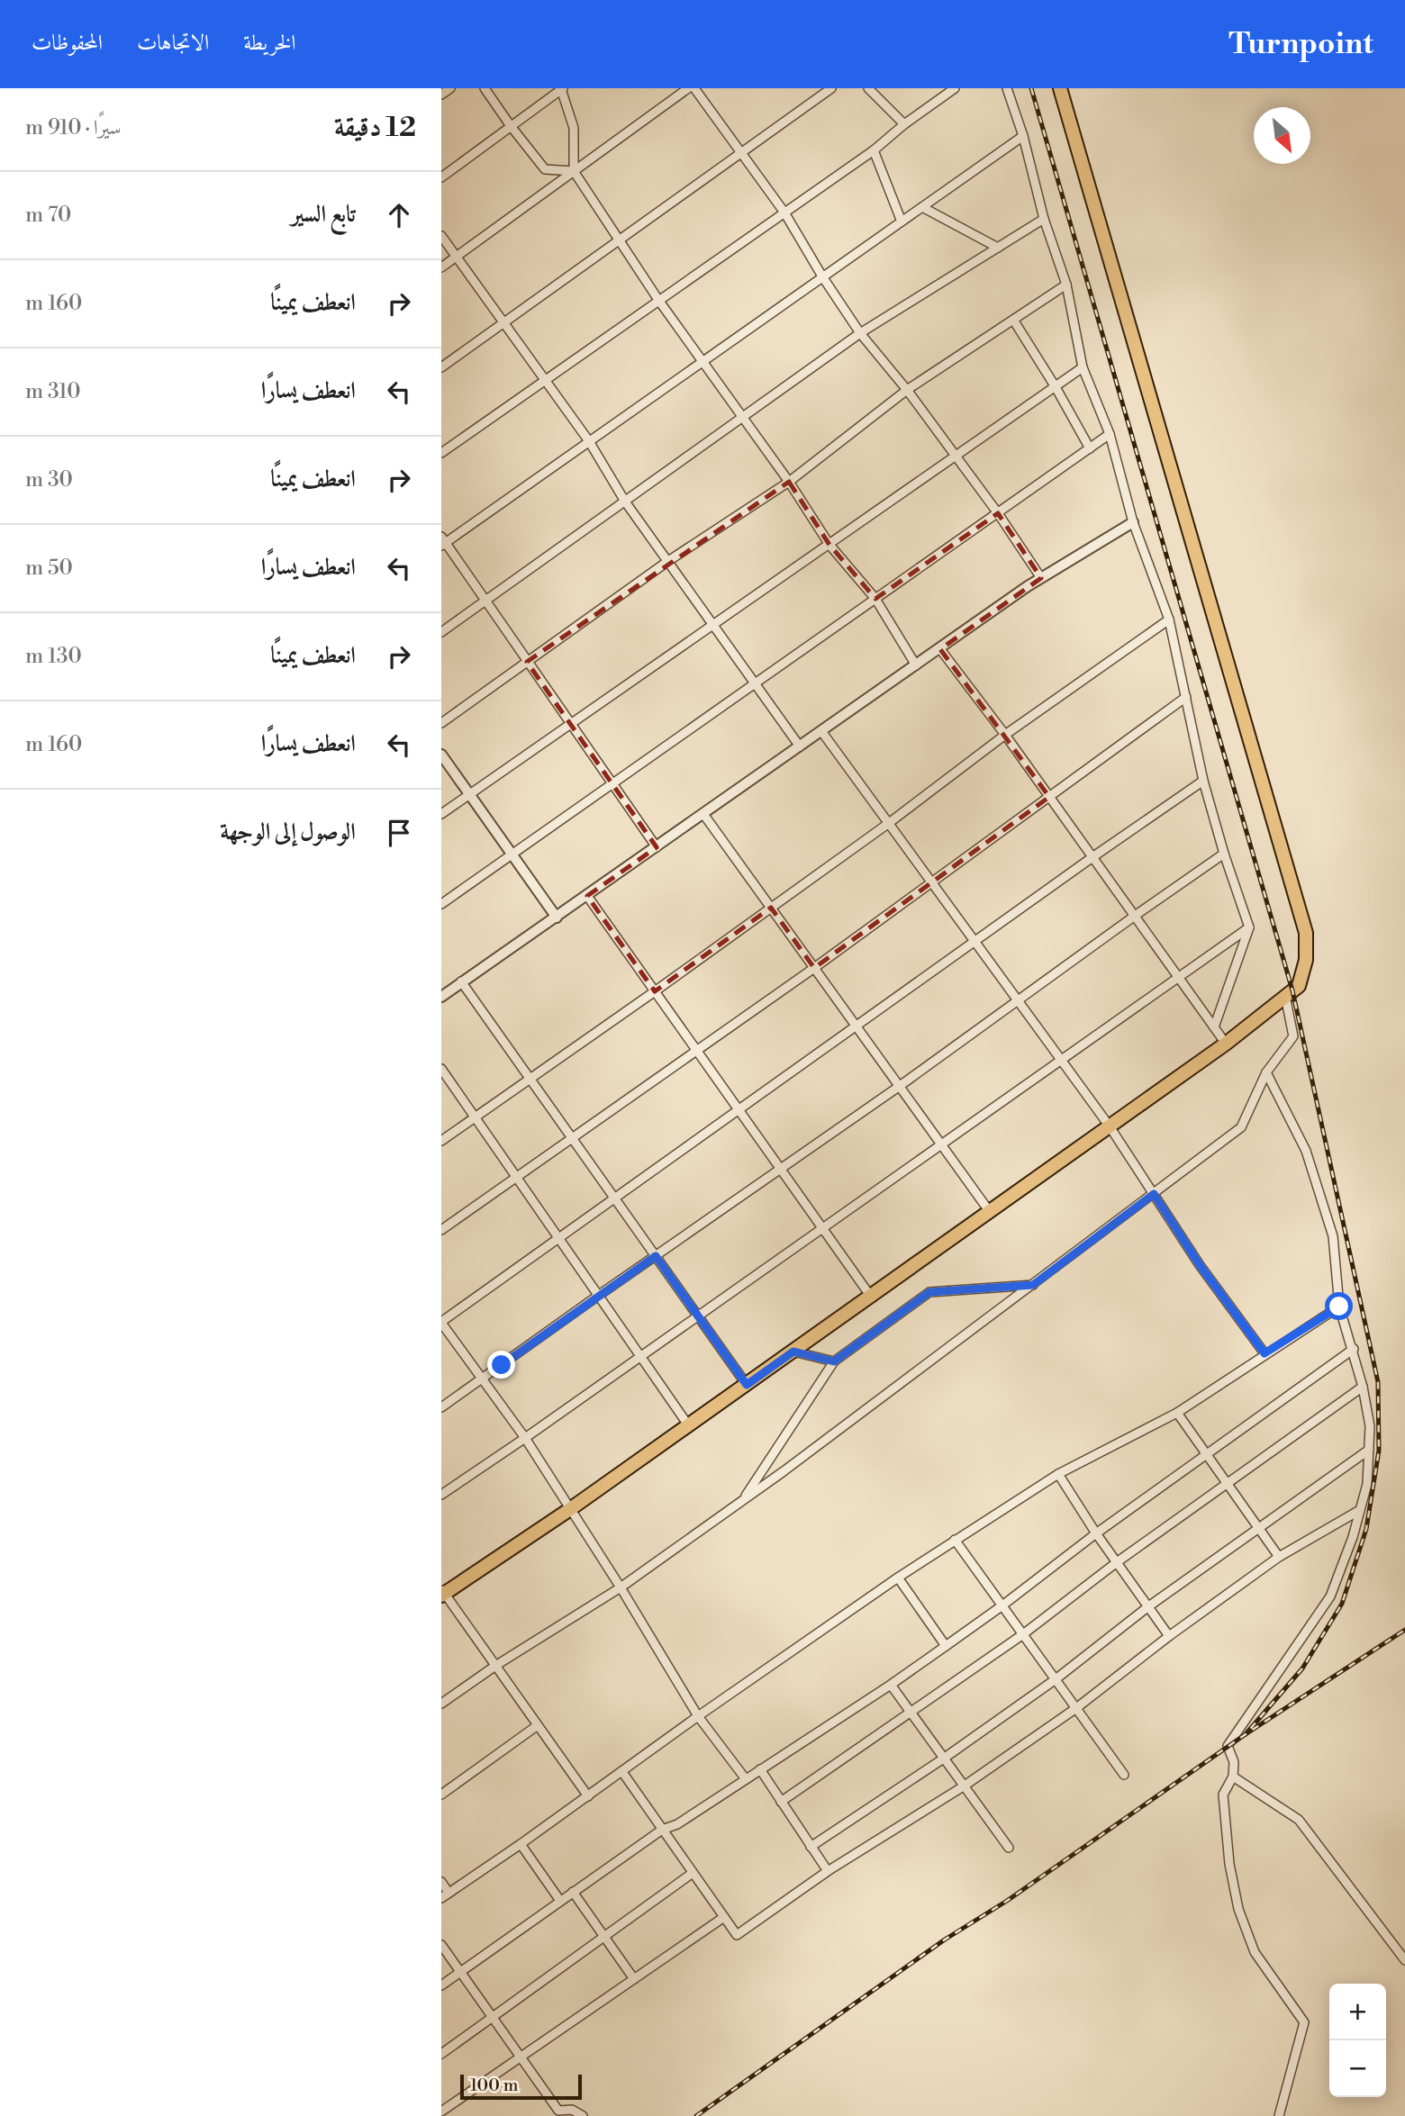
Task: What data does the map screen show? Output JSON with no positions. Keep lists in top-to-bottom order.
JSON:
{
  "scale_bar": "100 m",
  "north": "bottom right",
  "page": {
    "header": "Turnpoint",
    "nav": ["الخريطة", "الاتجاهات", "المحفوظات"],
    "heading": ["12 دقيقة", "سيرًا · 910 m"],
    "list": [
      ["تابع السير", "70 m"],
      ["انعطف يمينًا", "160 m"],
      ["انعطف يسارًا", "310 m"],
      ["انعطف يمينًا", "30 m"],
      ["انعطف يسارًا", "50 m"],
      ["انعطف يمينًا", "130 m"],
      ["انعطف يسارًا", "160 m"],
      "الوصول إلى الوجهة"
    ],
    "map_buttons": ["+", "−"],
    "scale": "100 m"
  }
}
